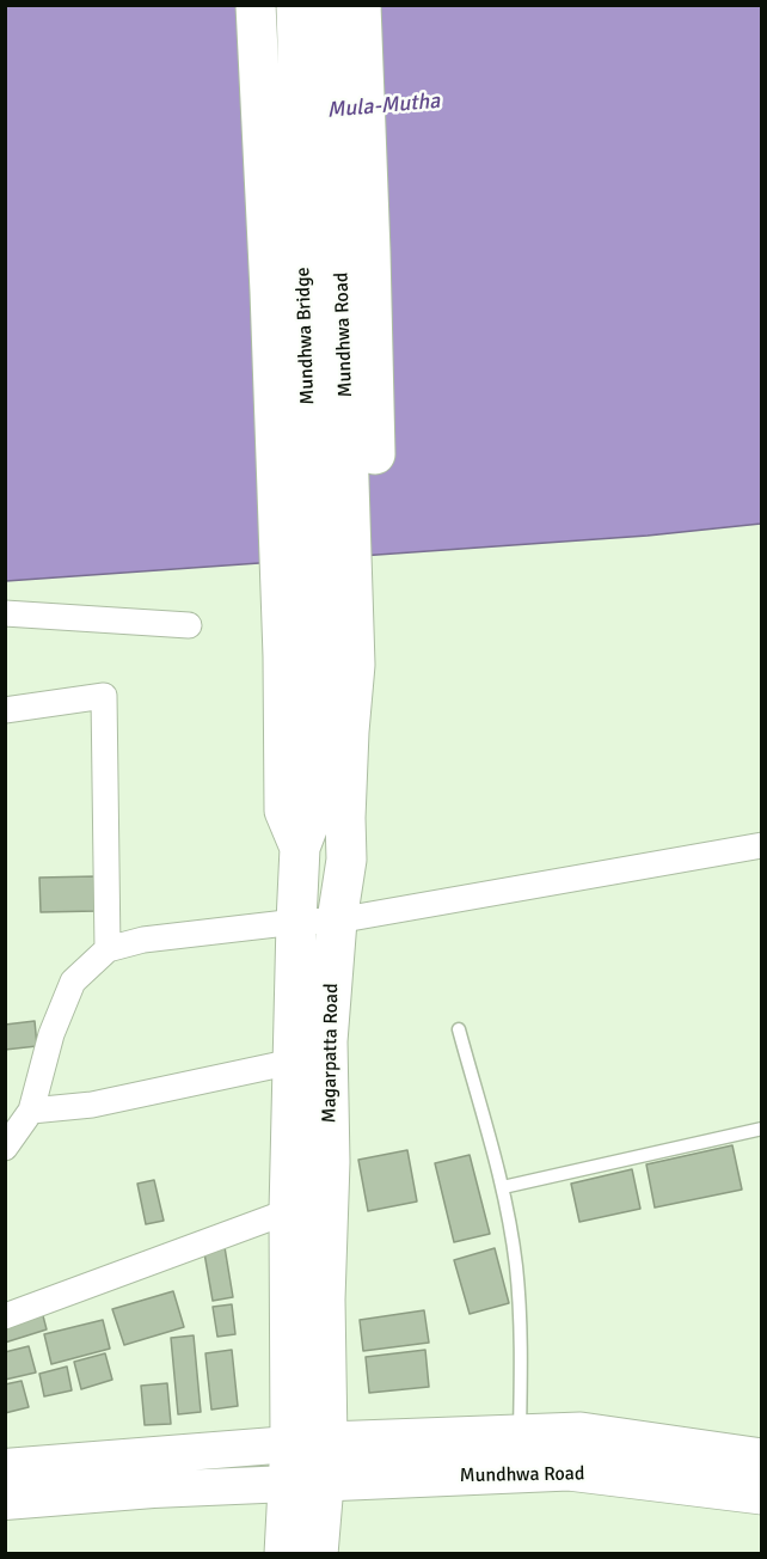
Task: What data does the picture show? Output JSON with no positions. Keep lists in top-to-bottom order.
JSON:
{
  "streets": {
    "main road": ["Mundhwa Road", "Mundhwa Bridge", "Magarpatta Road"]
  },
  "crossings": [
    ["Mundhwa Road", "Magarpatta Road"]
  ],
  "water": ["Mula-Mutha"]
}
